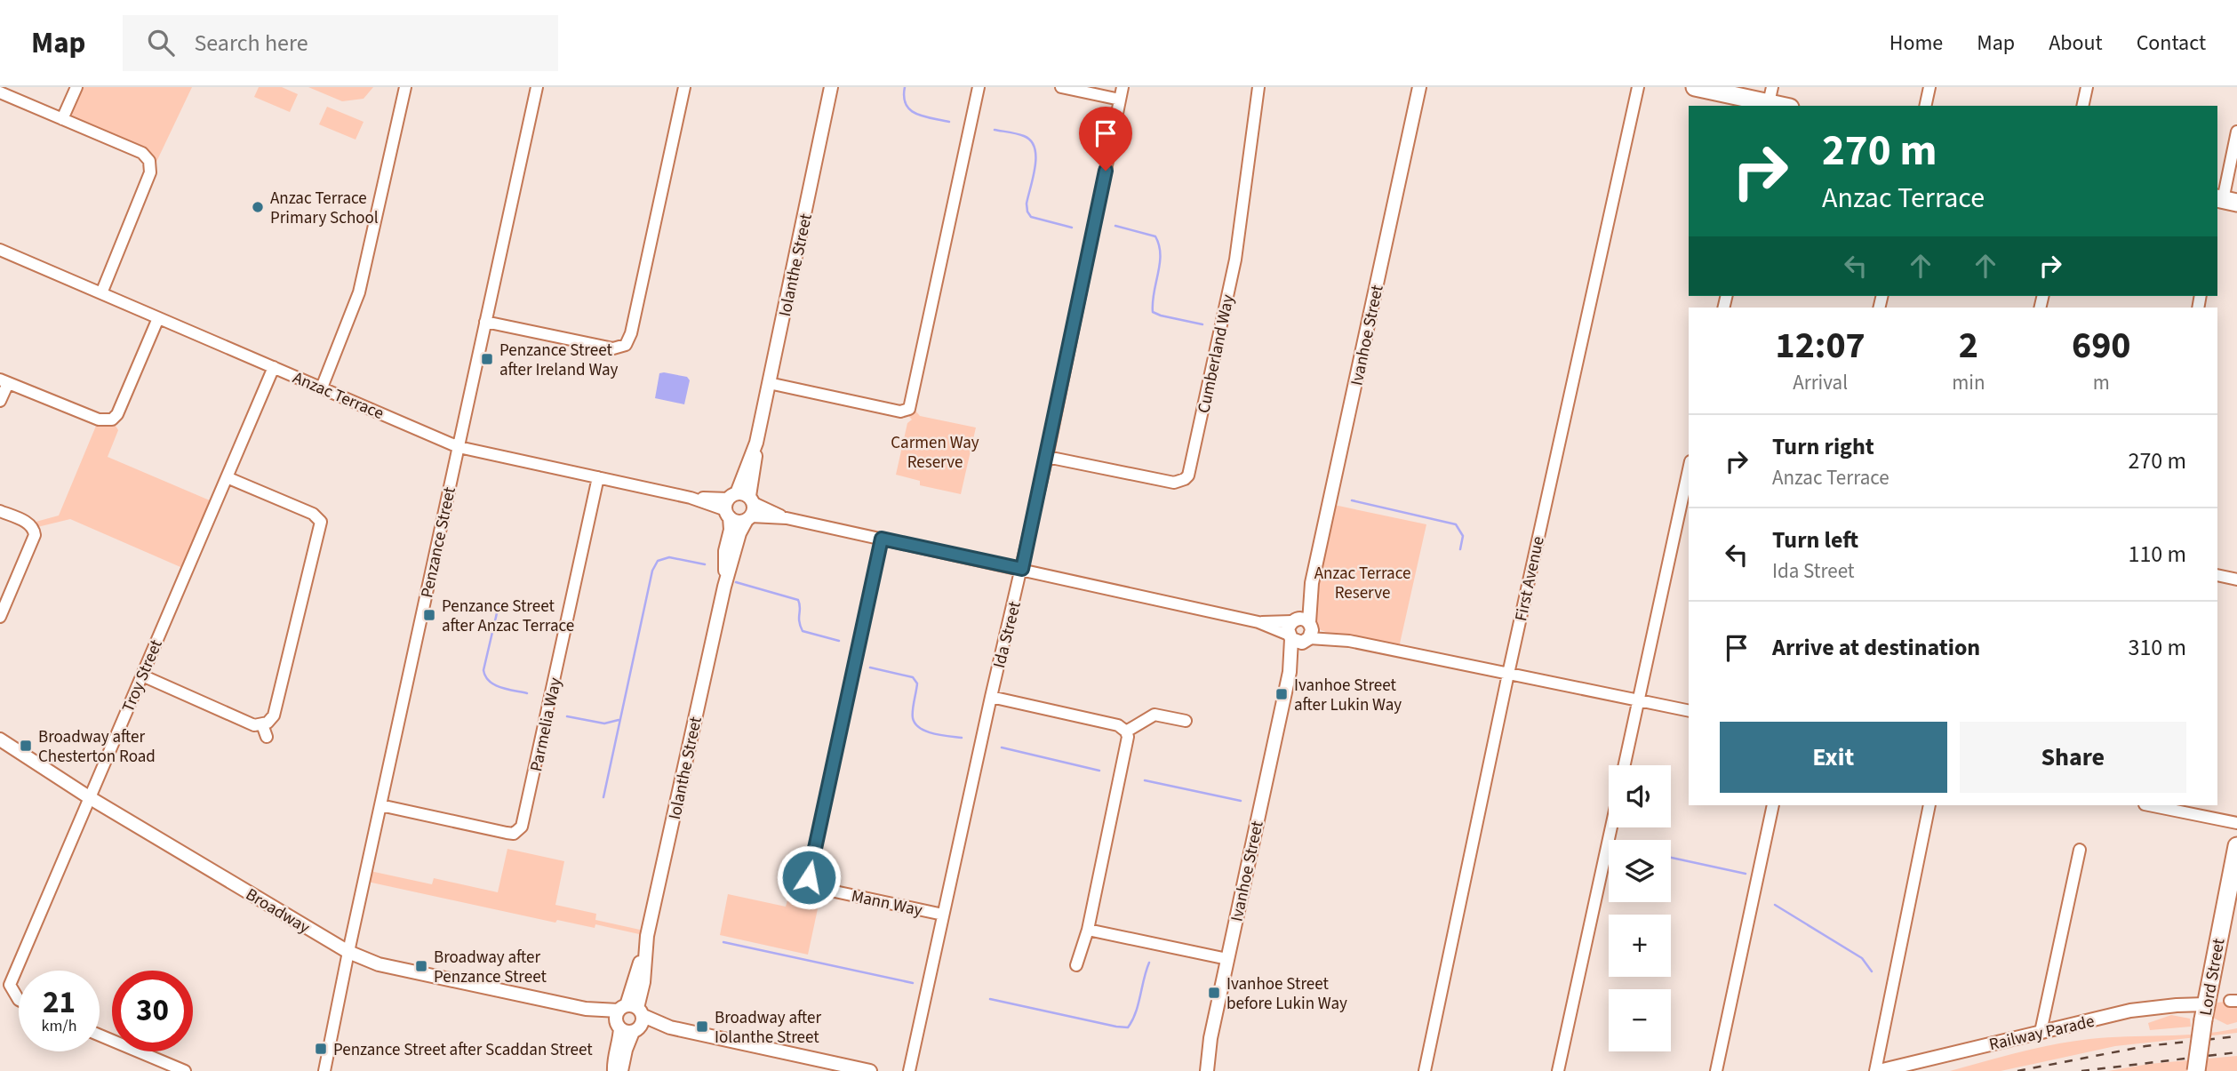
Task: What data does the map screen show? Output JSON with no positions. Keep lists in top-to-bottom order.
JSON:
{
  "streets": {
    "main road": ["Lord Street"],
    "street": [
      "Iolanthe Street",
      "Ivanhoe Street",
      "Cumberland Way",
      "Anzac Terrace",
      "Penzance Street",
      "First Avenue",
      "Ida Street",
      "Troy Street",
      "Parmelia Way",
      "Mann Way",
      "Broadway",
      "Railway Parade"
    ]
  },
  "crossings": [
    ["Iolanthe Street", "Anzac Terrace"],
    ["Iolanthe Street", "Broadway"],
    ["Ivanhoe Street", "Anzac Terrace"],
    ["Cumberland Way", "Ida Street"],
    ["Anzac Terrace", "Penzance Street"],
    ["Anzac Terrace", "First Avenue"],
    ["Anzac Terrace", "Ida Street"],
    ["Anzac Terrace", "Troy Street"],
    ["Anzac Terrace", "Parmelia Way"],
    ["Anzac Terrace", "Mann Way"],
    ["Penzance Street", "Parmelia Way"],
    ["Penzance Street", "Broadway"],
    ["Ida Street", "Mann Way"],
    ["Troy Street", "Broadway"],
    ["Lord Street", "Railway Parade"]
  ],
  "parks": ["Carmen Way Reserve", "Anzac Terrace Reserve"],
  "places": {
    "other": ["Anzac Terrace Primary School"],
    "transit": [
      "Penzance Street after Ireland Way",
      "Penzance Street after Anzac Terrace",
      "Ivanhoe Street after Lukin Way",
      "Broadway after Chesterton Road",
      "Broadway after Penzance Street",
      "Ivanhoe Street before Lukin Way",
      "Broadway after Iolanthe Street",
      "Penzance Street after Scaddan Street"
    ]
  },
  "page": {
    "header": "Map",
    "search": "Search here",
    "nav": [
      "Home",
      "Map",
      "About",
      "Contact"
    ],
    "turn": ["270 m", "Anzac Terrace"],
    "eta": [
      "12:07",
      "Arrival",
      "2",
      "min",
      "690",
      "m"
    ],
    "list": [
      {
        "name": "Turn right",
        "note": "Anzac Terrace",
        "value": "270 m"
      },
      {
        "name": "Turn left",
        "note": "Ida Street",
        "value": "110 m"
      },
      {
        "name": "Arrive at destination",
        "value": "310 m"
      }
    ],
    "buttons": ["Exit", "Share"],
    "map_buttons": ["+", "−"],
    "speed": "21 km/h",
    "limit": "30"
  }
}
